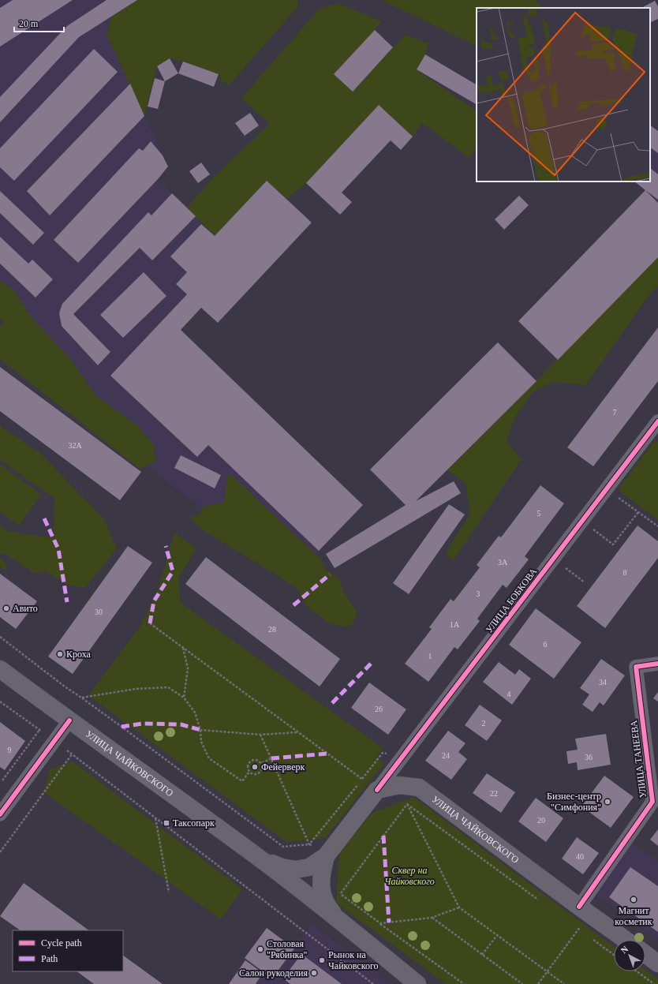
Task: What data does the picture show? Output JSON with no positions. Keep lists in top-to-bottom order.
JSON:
{
  "streets": {
    "main road": ["УЛИЦА ЧАЙКОВСКОГО"],
    "street": ["УЛИЦА БОБКОВА", "УЛИЦА ТАНЕЕВА"]
  },
  "crossings": [
    ["УЛИЦА БОБКОВА", "УЛИЦА ЧАЙКОВСКОГО"],
    ["УЛИЦА ТАНЕЕВА", "УЛИЦА ЧАЙКОВСКОГО"]
  ],
  "parks": ["Сквер на Чайковского"],
  "places": {
    "other": [
      "Авито",
      "Кроха",
      "Фейерверк",
      "Бизнес-центр \"Симфония\"",
      "Магнит косметик",
      "Столовая \"Рябинка\"",
      "Рынок на Чайковского",
      "Салон рукоделия"
    ],
    "transit": ["Таксопарк"]
  },
  "house_numbers": [
    "7",
    "32А",
    "5",
    "3А",
    "8",
    "3",
    "30",
    "1А",
    "28",
    "6",
    "1",
    "34",
    "4",
    "26",
    "2",
    "9",
    "24",
    "36",
    "22",
    "20",
    "40"
  ],
  "legend": ["Cycle path", "Path"],
  "scale_bar": "20 m",
  "north": "top left"
}
